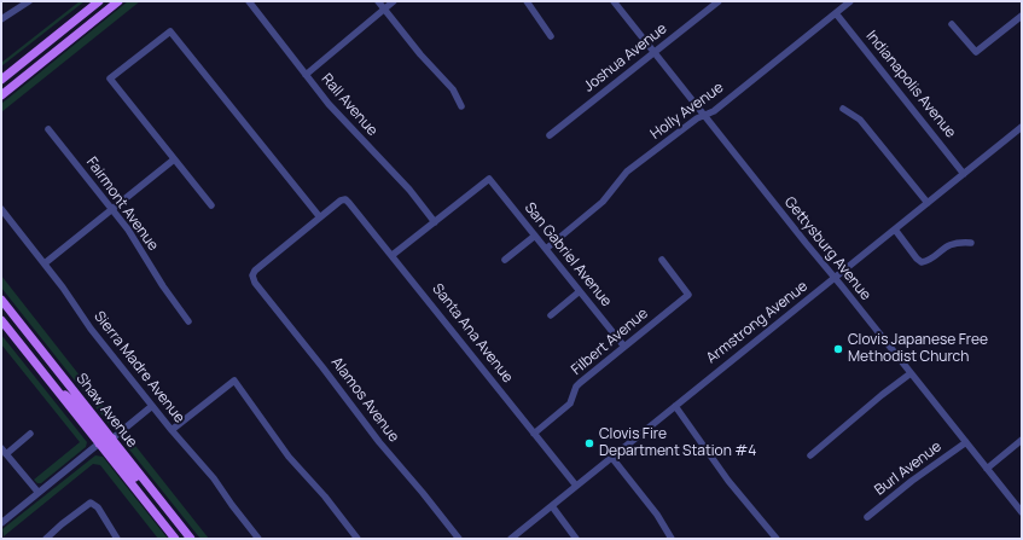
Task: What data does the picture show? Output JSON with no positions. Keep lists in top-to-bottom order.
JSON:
{
  "streets": {
    "main road": ["Shaw Avenue"],
    "street": [
      "Joshua Avenue",
      "Indianapolis Avenue",
      "Rall Avenue",
      "Holly Avenue",
      "Fairmont Avenue",
      "Gettysburg Avenue",
      "San Gabriel Avenue",
      "Armstrong Avenue",
      "Santa Ana Avenue",
      "Filbert Avenue",
      "Sierra Madre Avenue",
      "Alamos Avenue",
      "Burl Avenue"
    ]
  },
  "crossings": [
    ["Joshua Avenue", "Gettysburg Avenue"],
    ["Indianapolis Avenue", "Holly Avenue"],
    ["Indianapolis Avenue", "Armstrong Avenue"],
    ["Rall Avenue", "San Gabriel Avenue"],
    ["Holly Avenue", "Gettysburg Avenue"],
    ["Holly Avenue", "San Gabriel Avenue"],
    ["Gettysburg Avenue", "Armstrong Avenue"],
    ["Gettysburg Avenue", "Burl Avenue"],
    ["San Gabriel Avenue", "Filbert Avenue"],
    ["Armstrong Avenue", "Santa Ana Avenue"],
    ["Santa Ana Avenue", "Filbert Avenue"],
    ["Santa Ana Avenue", "Alamos Avenue"]
  ],
  "places": ["Clovis Japanese Free Methodist Church", "Clovis Fire Department Station #4"]
}
